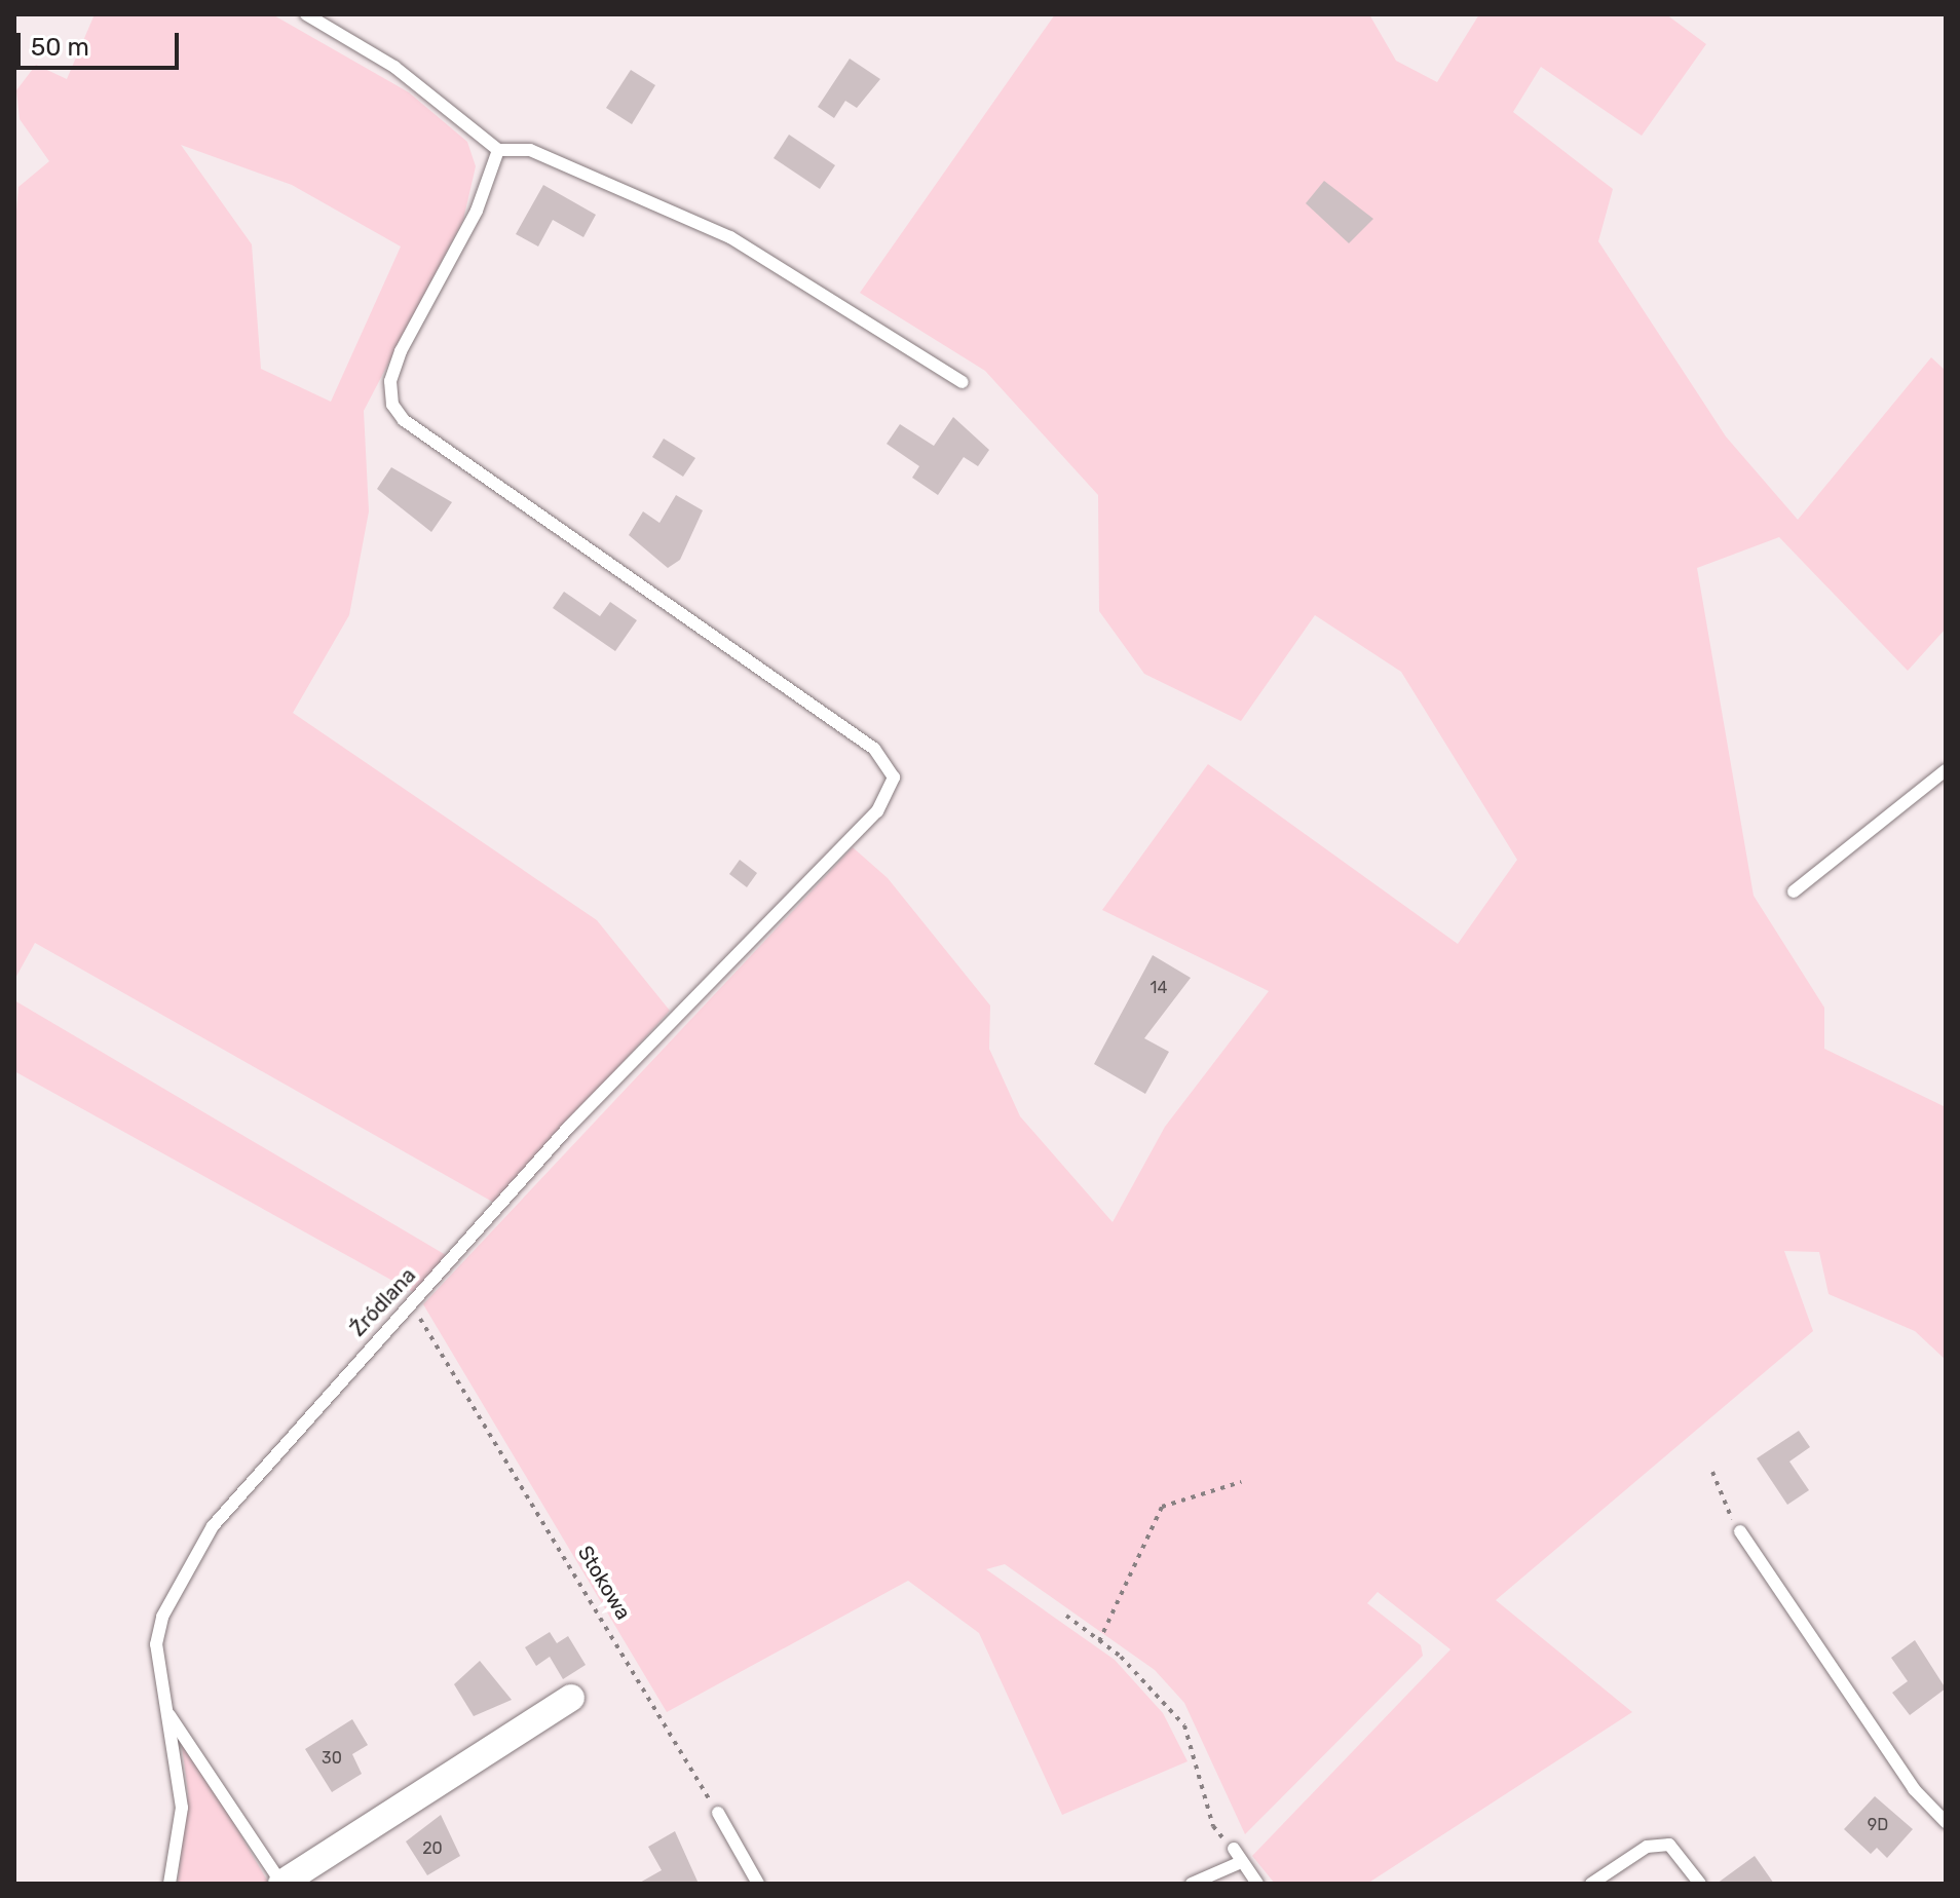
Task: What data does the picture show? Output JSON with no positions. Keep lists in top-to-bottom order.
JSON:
{
  "streets": {
    "lane": ["Źródlana"],
    "path": ["Stokowa"]
  },
  "crossings": [
    ["Źródlana", "Stokowa"]
  ],
  "house_numbers": [
    "14",
    "30",
    "9D",
    "20"
  ],
  "scale_bar": "50 m"
}
